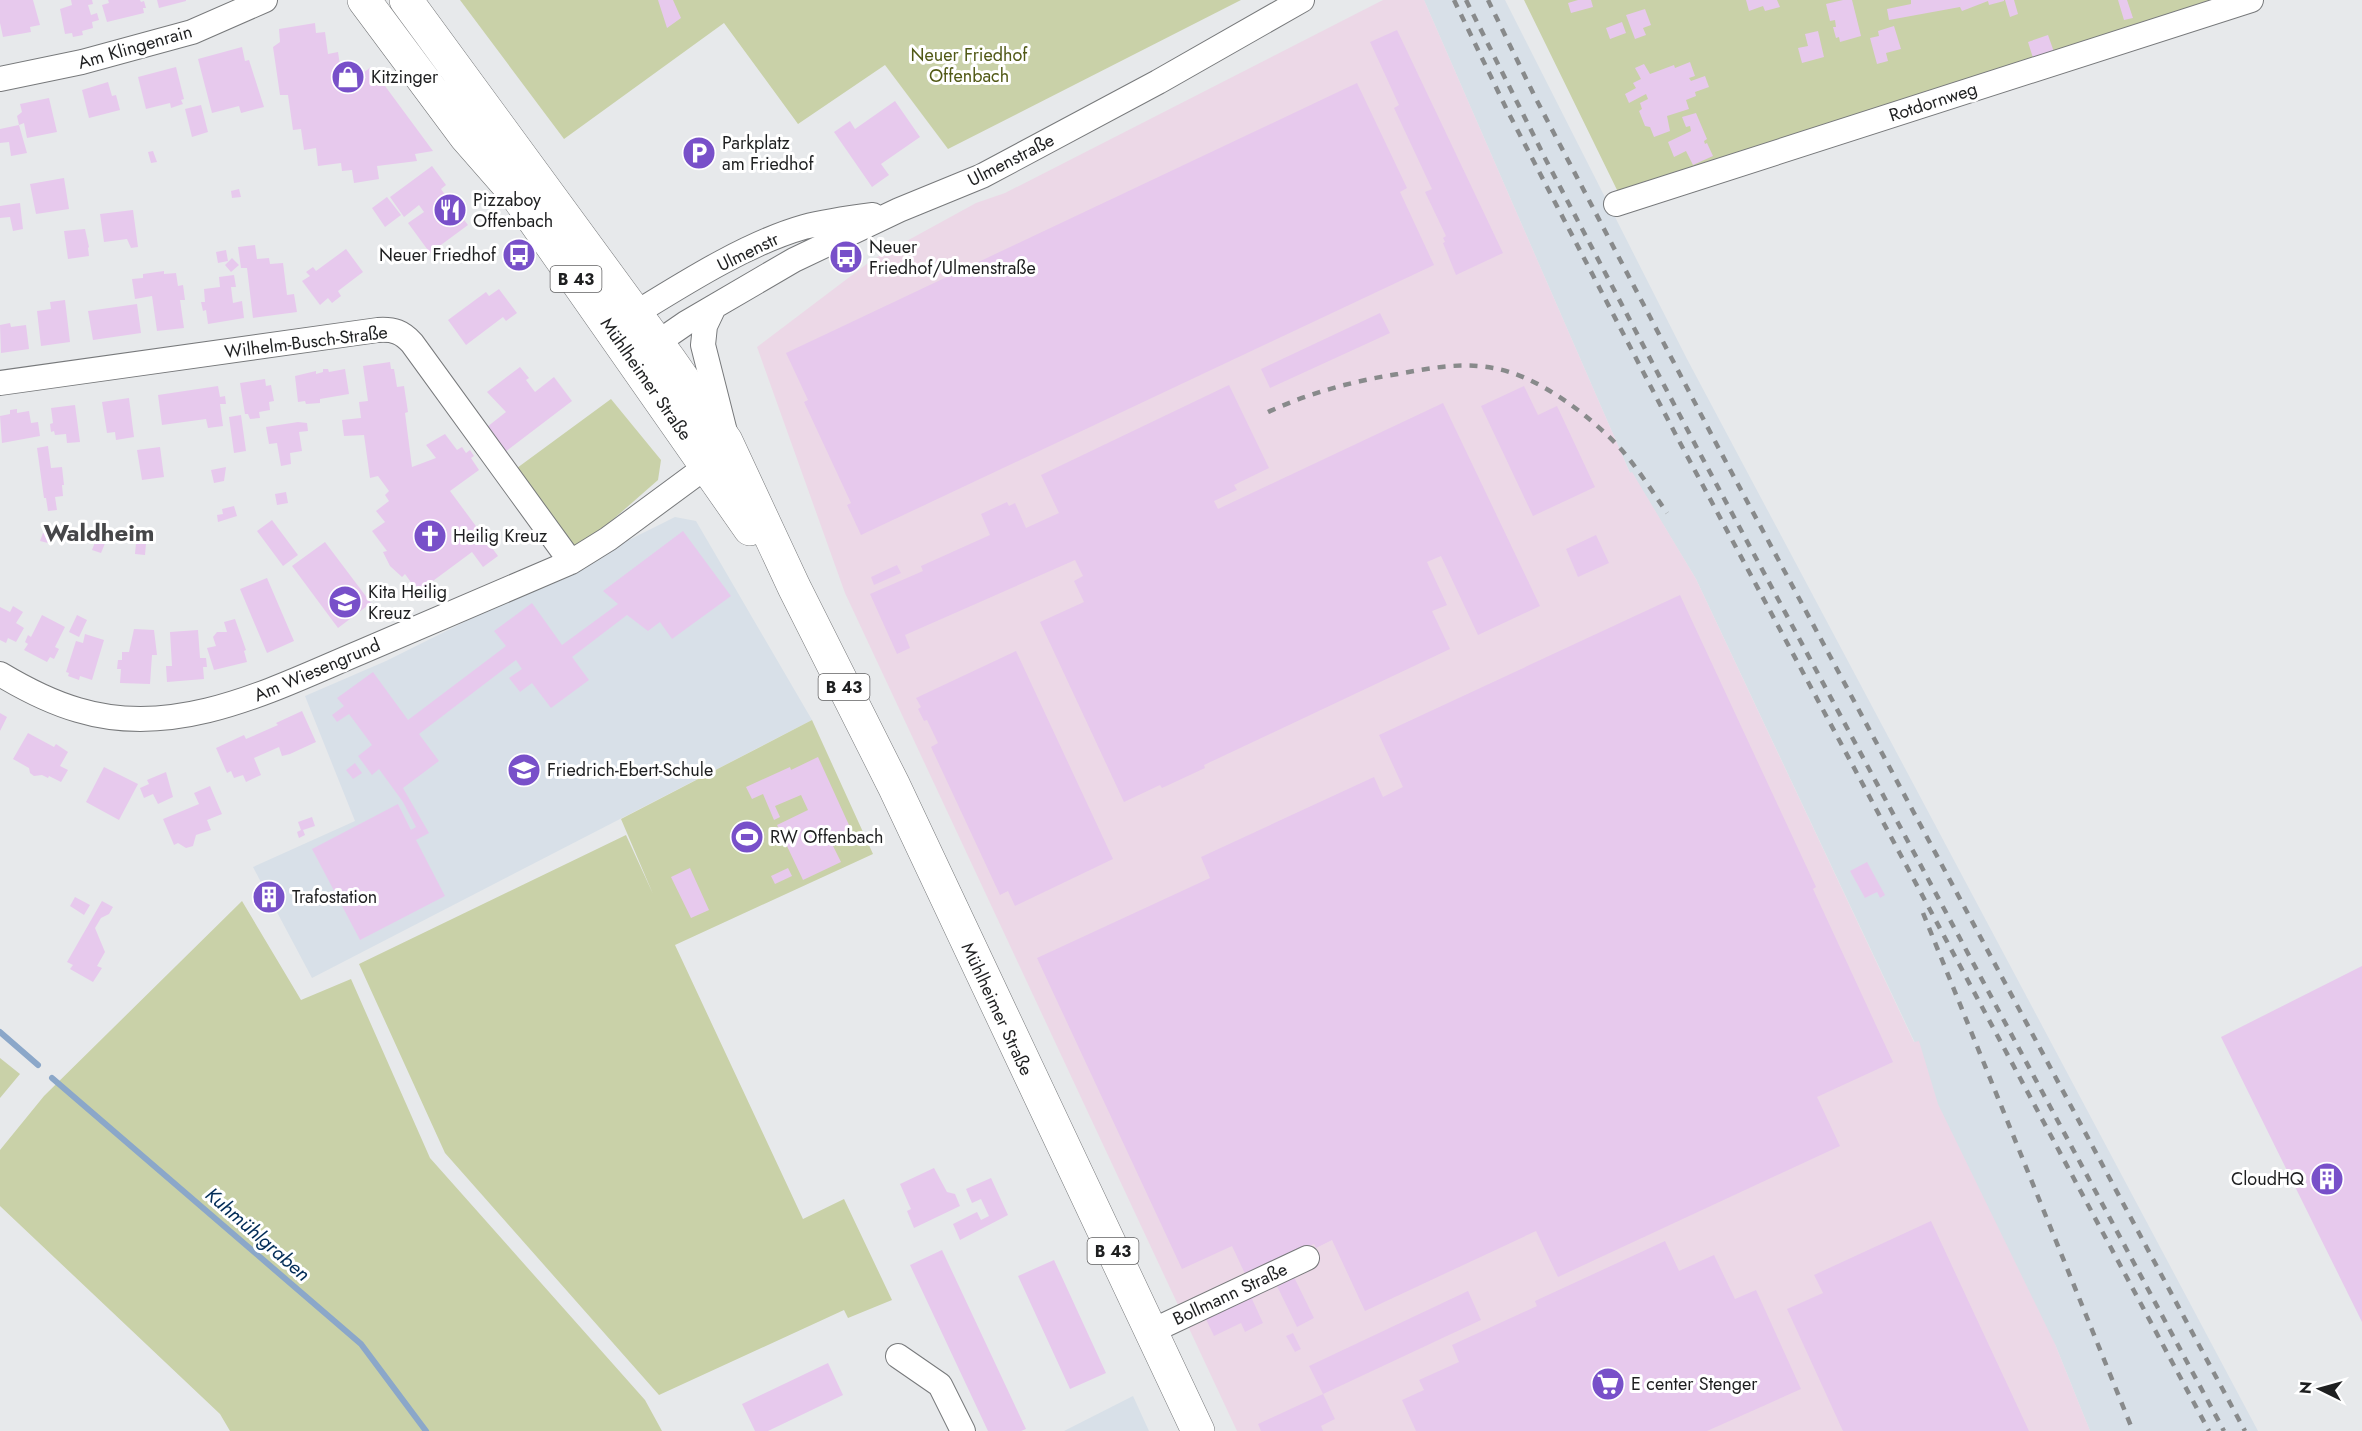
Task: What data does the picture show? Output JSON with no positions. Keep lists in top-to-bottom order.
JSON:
{
  "streets": {
    "main road": ["B 43", "Mühlheimer Straße"],
    "street": [
      "Am Klingenrain",
      "Rotdornweg",
      "Ulmenstraße",
      "Ulmenstr",
      "Wilhelm-Busch-Straße",
      "Am Wiesengrund",
      "Bollmann Straße"
    ]
  },
  "crossings": [
    ["Ulmenstraße", "Ulmenstr"],
    ["Ulmenstraße", "Mühlheimer Straße"],
    ["Ulmenstr", "Mühlheimer Straße"],
    ["Wilhelm-Busch-Straße", "Am Wiesengrund"],
    ["Mühlheimer Straße", "Am Wiesengrund"],
    ["Mühlheimer Straße", "Bollmann Straße"]
  ],
  "districts": ["Waldheim"],
  "water": ["Kuhmühlgraben"],
  "parks": ["Neuer Friedhof Offenbach"],
  "places": {
    "shop": ["Kitzinger"],
    "parking": ["Parkplatz am Friedhof"],
    "restaurant": ["Pizzaboy Offenbach"],
    "bus stop": ["Neuer Friedhof", "Neuer Friedhof/Ulmenstraße"],
    "church": ["Heilig Kreuz"],
    "school or university": ["Kita Heilig Kreuz", "Friedrich-Ebert-Schule"],
    "sports": ["RW Offenbach"],
    "building": ["Trafostation", "CloudHQ"],
    "supermarket": ["E center Stenger"]
  },
  "north": "left"
}
